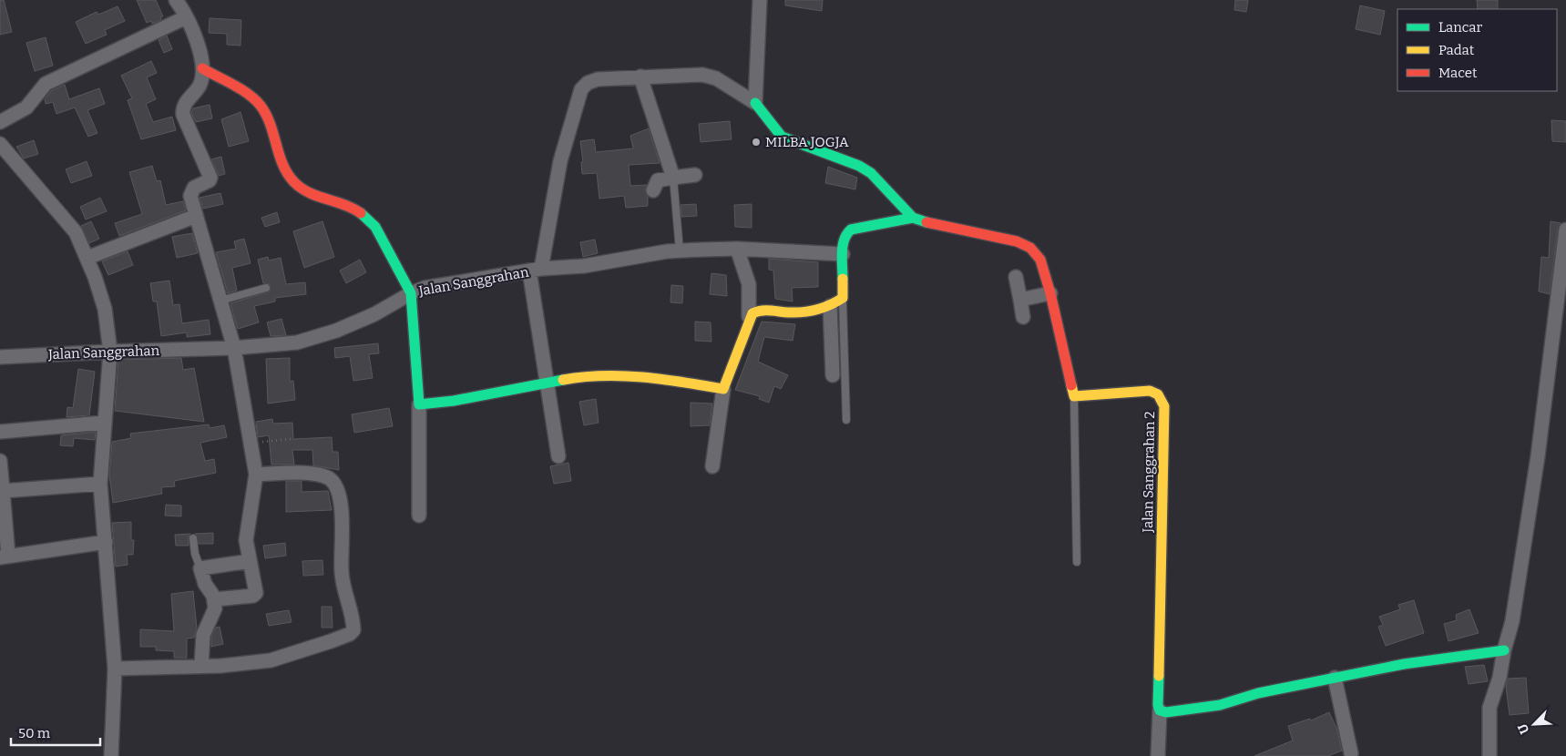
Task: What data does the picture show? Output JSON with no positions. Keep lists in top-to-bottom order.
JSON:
{
  "streets": {
    "street": ["Jalan Sanggrahan", "Jalan Sanggrahan 2"]
  },
  "places": ["MILBA JOGJA"],
  "legend": ["Lancar", "Padat", "Macet"],
  "scale_bar": "50 m",
  "north": "bottom left"
}
